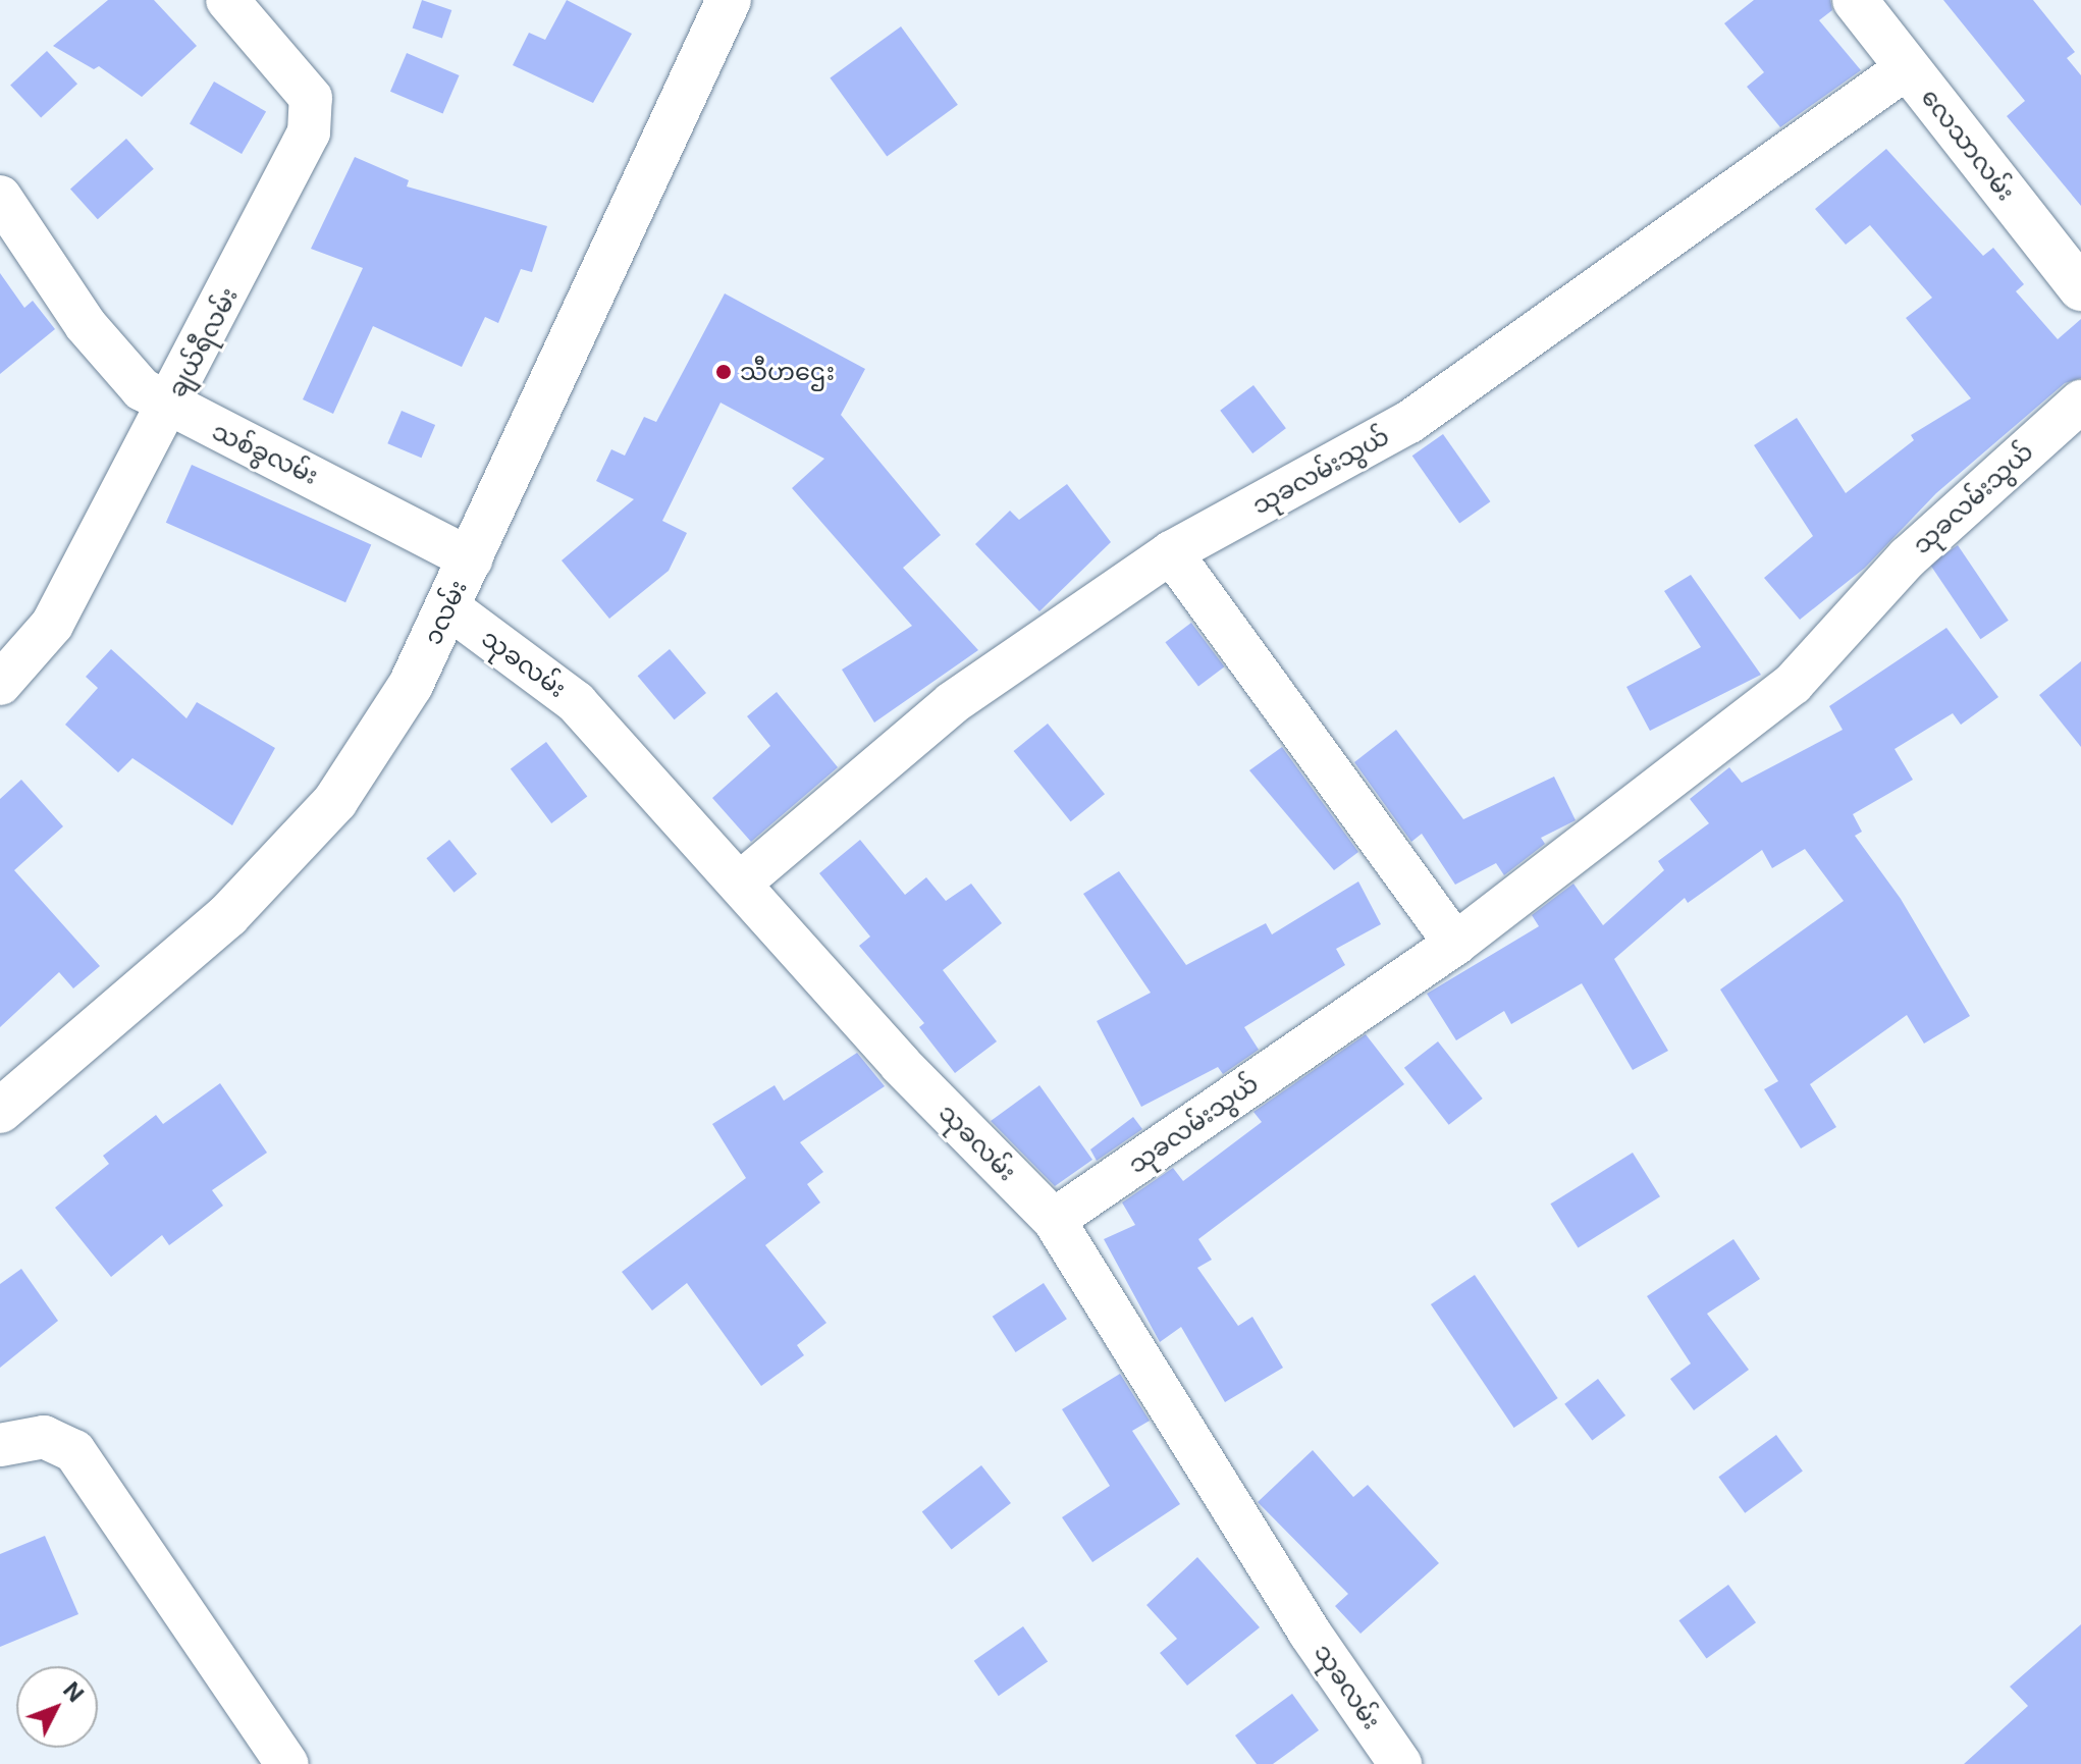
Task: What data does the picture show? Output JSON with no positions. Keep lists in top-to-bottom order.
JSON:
{
  "streets": {
    "street": [
      "လေသာလမ်း",
      "ချယ်ရီလမ်း",
      "သစ်ခွလမ်း",
      "သုခလမ်းသွယ်",
      "၁လမ်း",
      "သုခလမ်း"
    ]
  },
  "crossings": [
    ["လေသာလမ်း", "သုခလမ်းသွယ်"],
    ["ချယ်ရီလမ်း", "သစ်ခွလမ်း"],
    ["သစ်ခွလမ်း", "၁လမ်း"],
    ["သုခလမ်းသွယ်", "သုခလမ်း"],
    ["၁လမ်း", "သုခလမ်း"]
  ],
  "places": ["သီဟဌေး"],
  "north": "top right"
}
